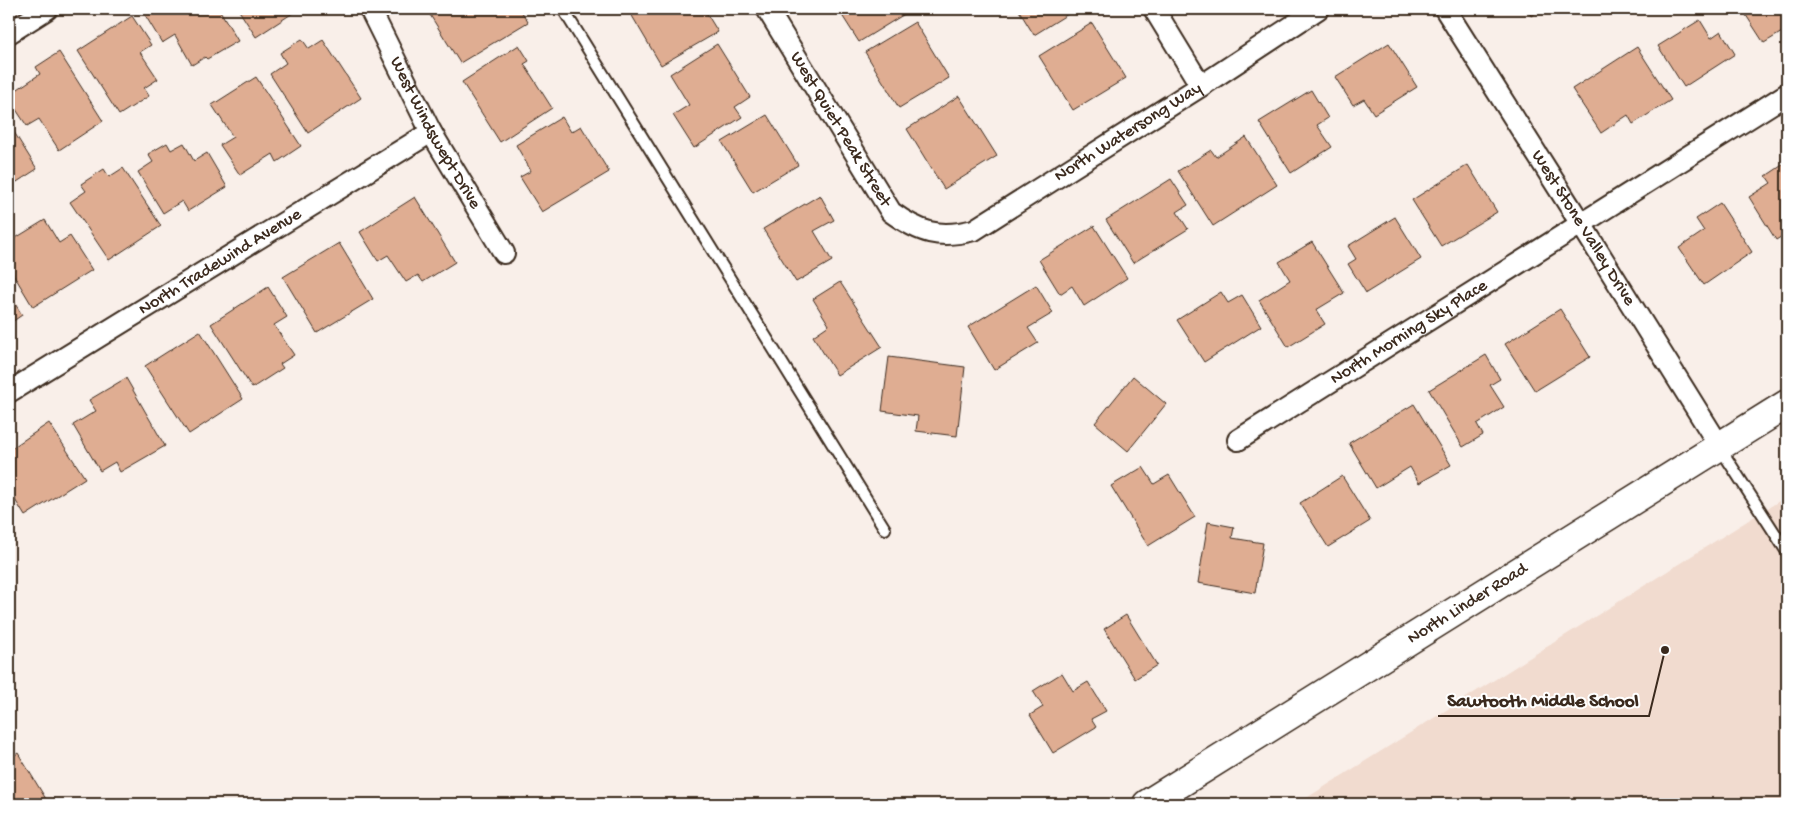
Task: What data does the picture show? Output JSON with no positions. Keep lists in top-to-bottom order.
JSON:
{
  "streets": {
    "main road": ["North Linder Road"],
    "street": [
      "West Quiet Peak Street",
      "West Windswept Drive",
      "North Watersong Way",
      "West Stone Valley Drive",
      "North Tradewind Avenue",
      "North Morning Sky Place"
    ]
  },
  "crossings": [
    ["West Quiet Peak Street", "North Watersong Way"],
    ["West Windswept Drive", "North Tradewind Avenue"],
    ["West Stone Valley Drive", "North Morning Sky Place"],
    ["West Stone Valley Drive", "North Linder Road"]
  ],
  "places": ["Sawtooth Middle School"]
}
